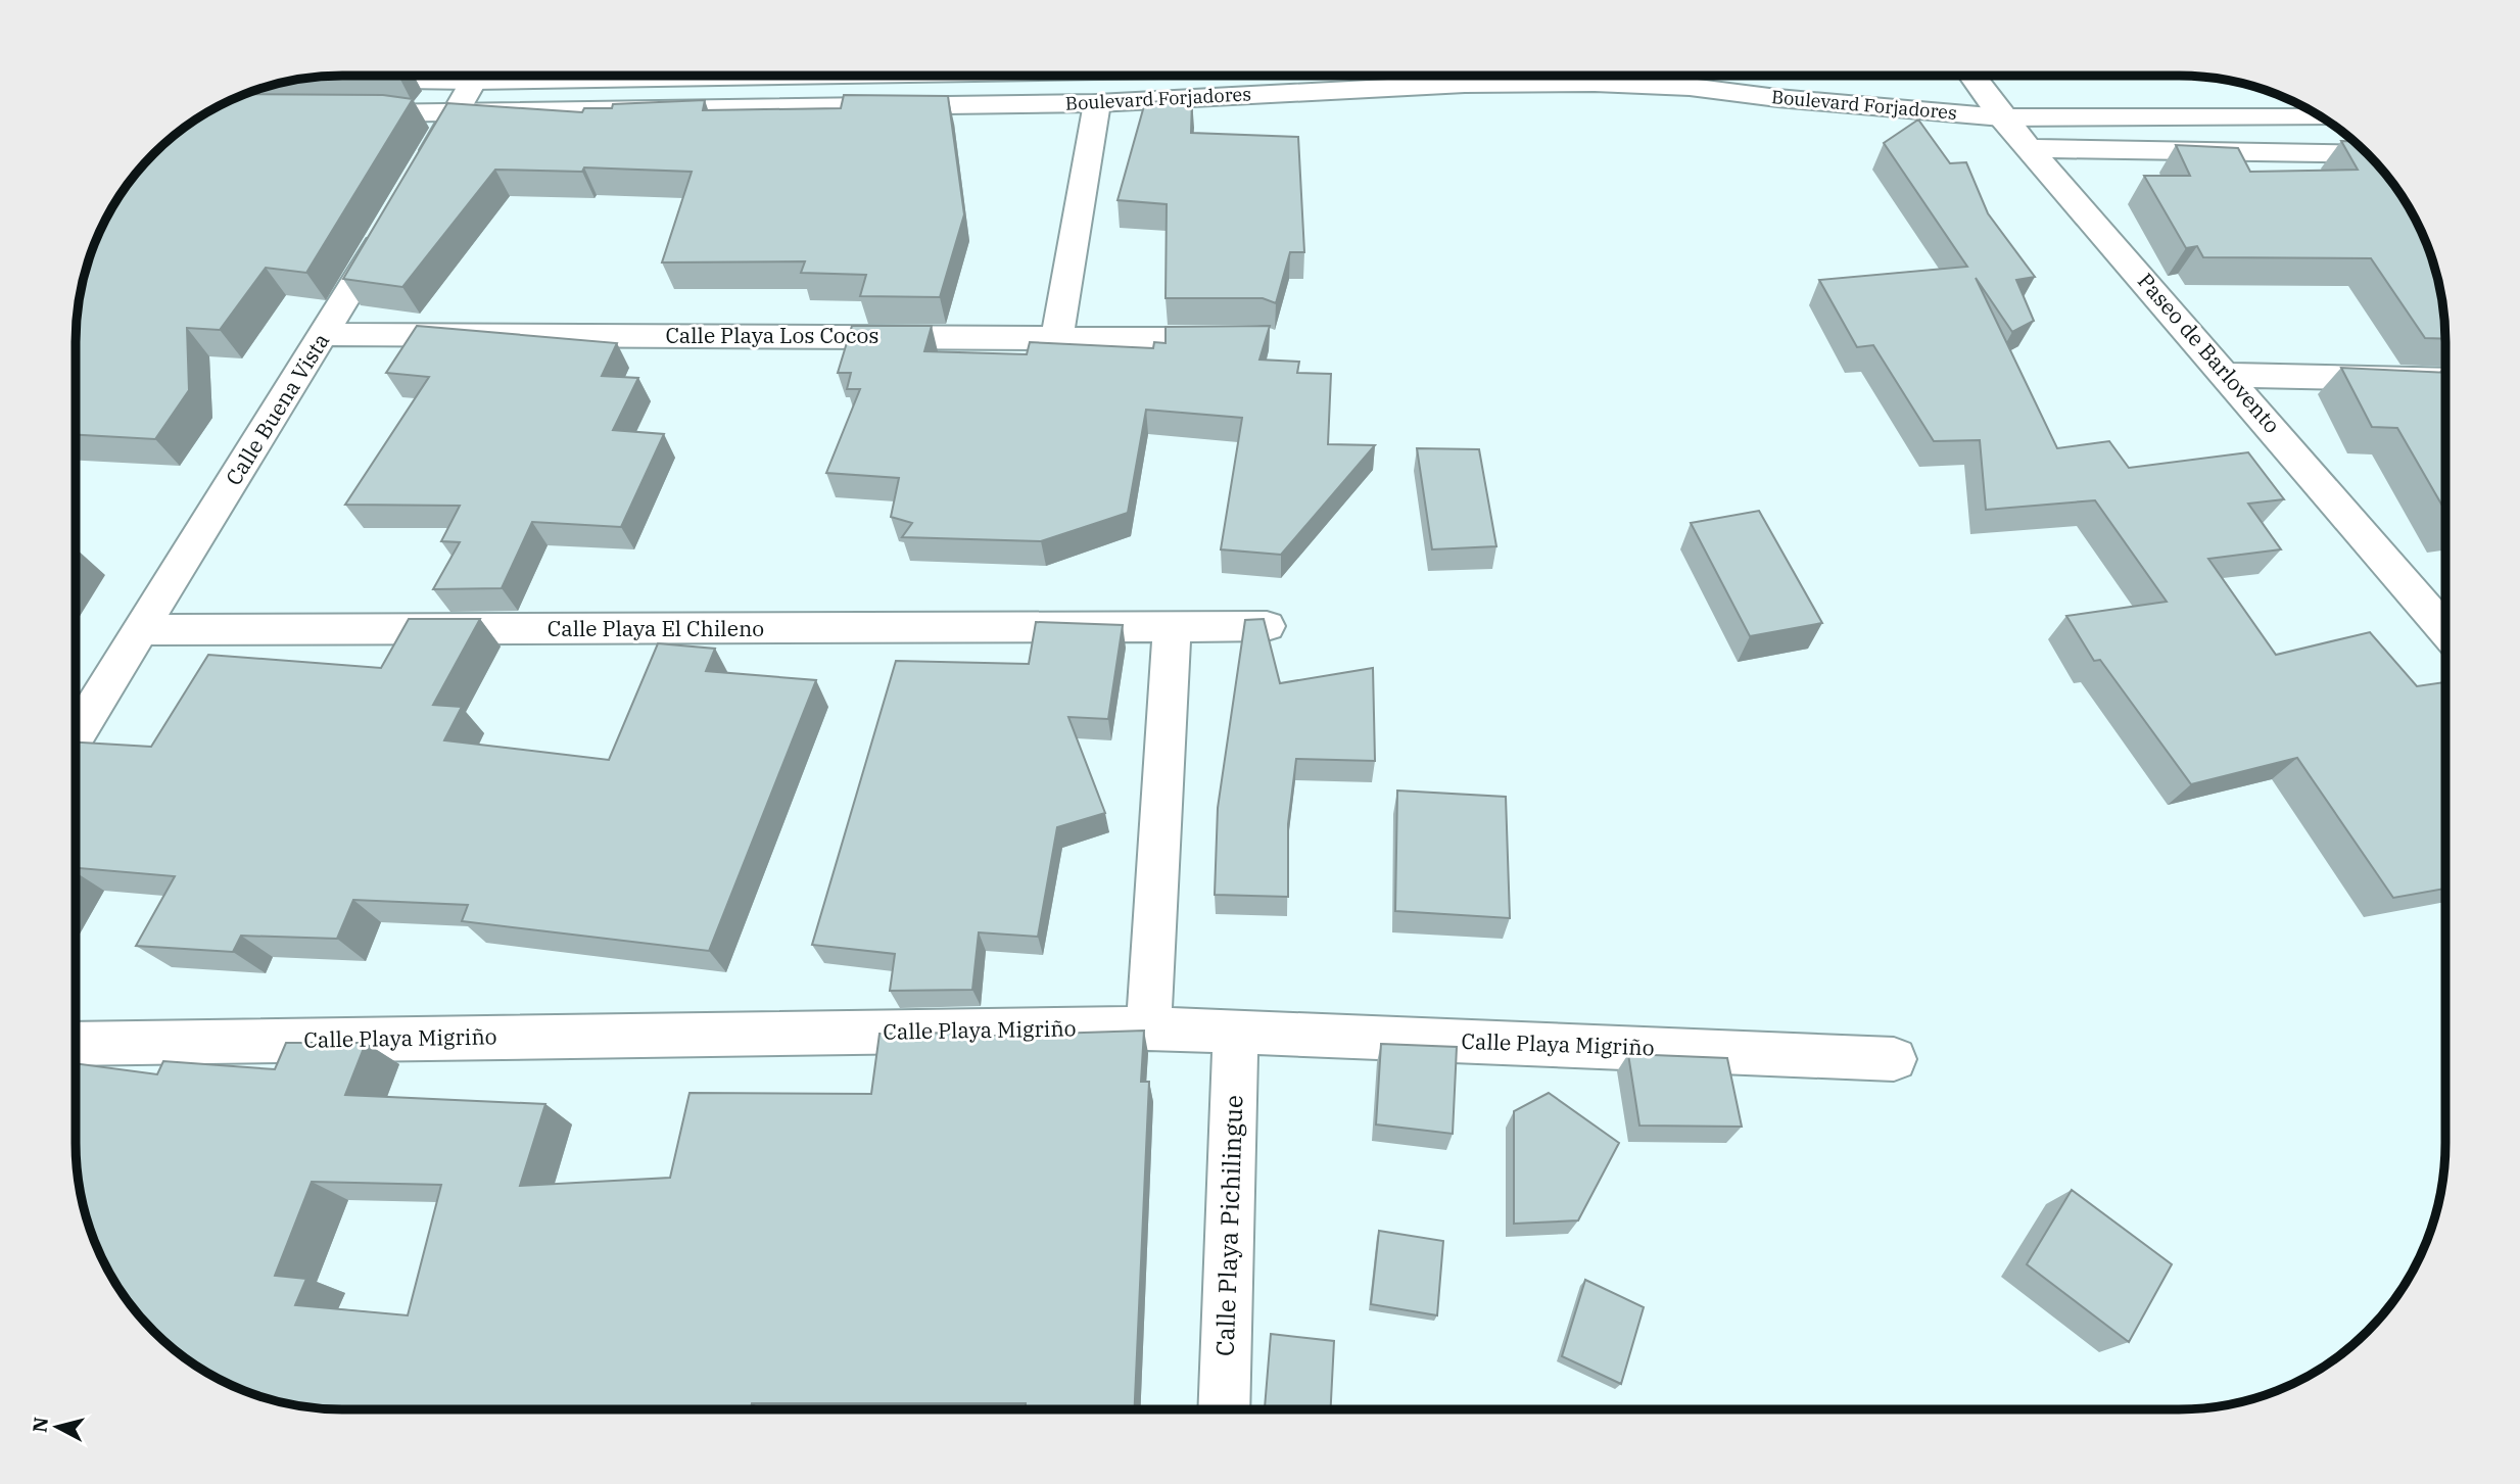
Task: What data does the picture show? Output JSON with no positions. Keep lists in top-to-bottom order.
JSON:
{
  "streets": {
    "street": [
      "Boulevard Forjadores",
      "Calle Playa Los Cocos",
      "Paseo de Barlovento",
      "Calle Buena Vista",
      "Calle Playa El Chileno",
      "Calle Playa Migriño",
      "Calle Playa Pichilingue"
    ]
  },
  "crossings": [
    ["Boulevard Forjadores", "Paseo de Barlovento"],
    ["Calle Playa Los Cocos", "Calle Buena Vista"],
    ["Calle Buena Vista", "Calle Playa El Chileno"],
    ["Calle Playa Migriño", "Calle Playa Pichilingue"]
  ],
  "north": "left"
}
